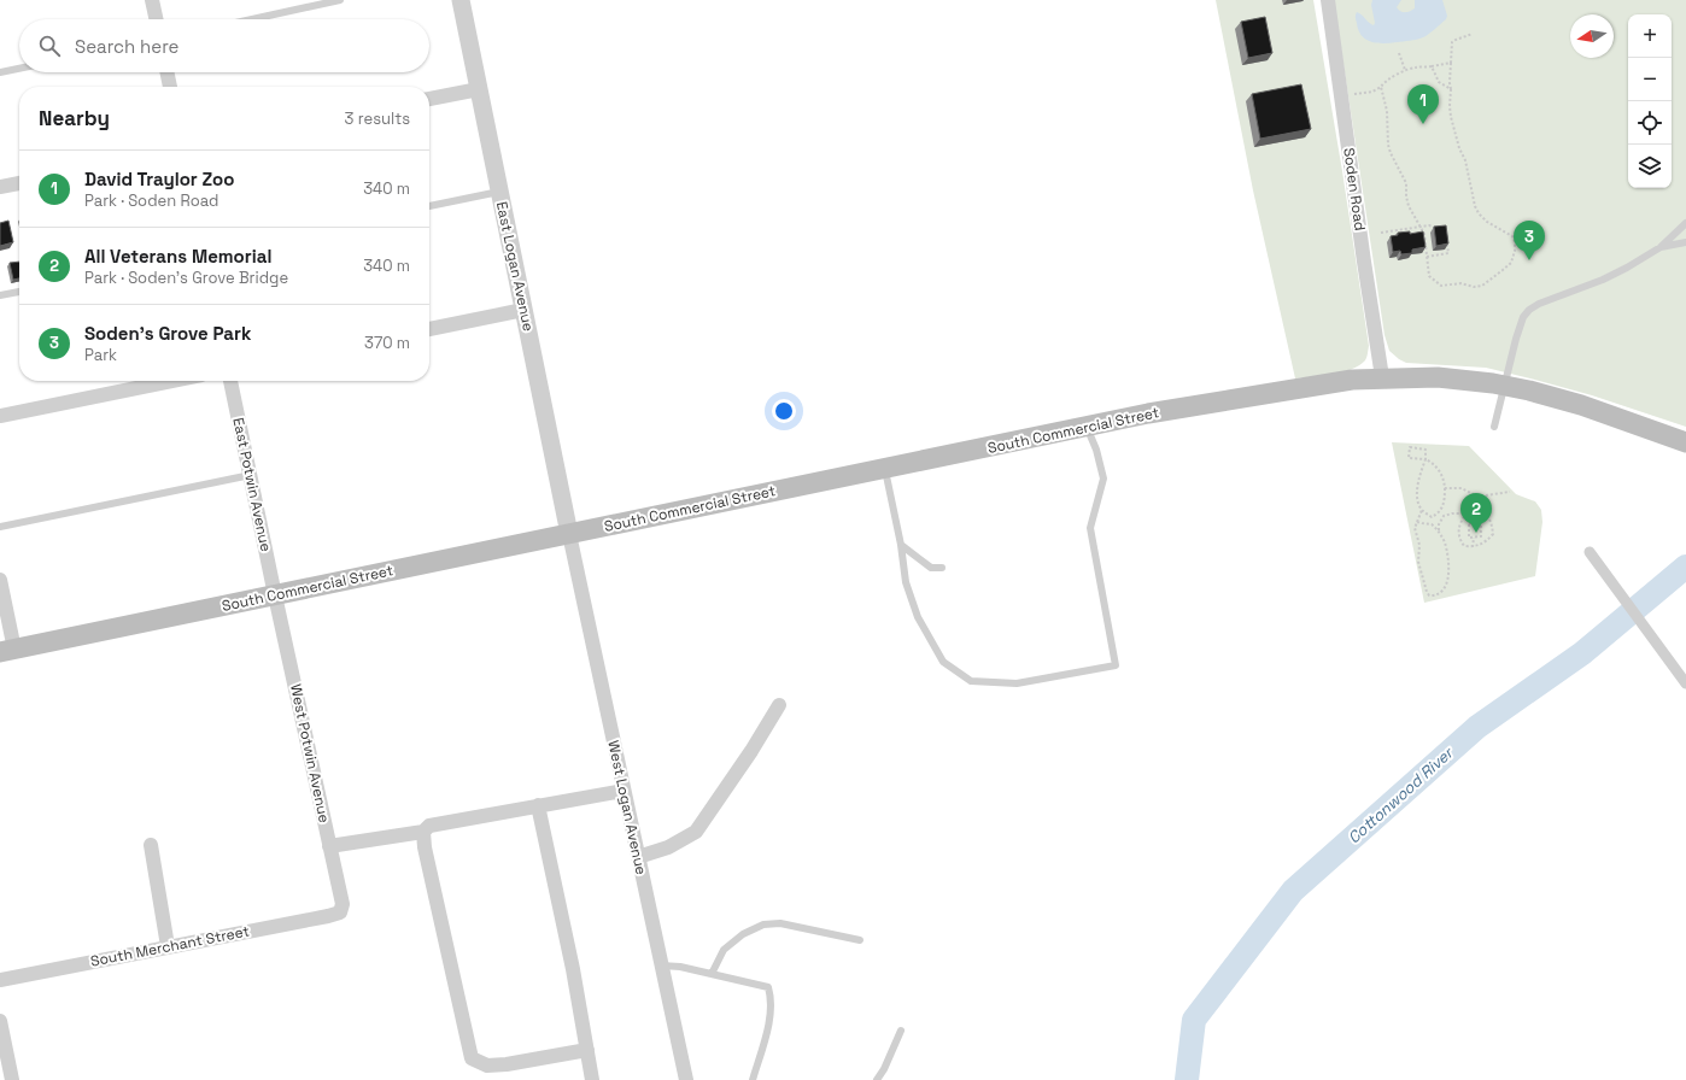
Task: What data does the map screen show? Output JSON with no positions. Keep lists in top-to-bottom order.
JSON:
{
  "streets": {
    "main road": ["South Commercial Street"],
    "street": [
      "Soden Road",
      "East Logan Avenue",
      "East Potwin Avenue",
      "West Potwin Avenue",
      "West Logan Avenue",
      "South Merchant Street"
    ]
  },
  "crossings": [
    ["Soden Road", "South Commercial Street"],
    ["East Logan Avenue", "South Commercial Street"],
    ["East Logan Avenue", "West Logan Avenue"],
    ["South Commercial Street", "East Potwin Avenue"],
    ["South Commercial Street", "West Potwin Avenue"],
    ["South Commercial Street", "West Logan Avenue"],
    ["East Potwin Avenue", "West Potwin Avenue"],
    ["West Potwin Avenue", "South Merchant Street"]
  ],
  "water": ["Cottonwood River"],
  "north": "left",
  "page": {
    "map_buttons": ["+", "−"],
    "search": "Search here",
    "pins": ["1", "3", "2"],
    "heading": ["Nearby", "3 results"],
    "list": [
      {
        "mark": "1",
        "name": "David Traylor Zoo",
        "note": "Park · Soden Road",
        "value": "340 m"
      },
      {
        "mark": "2",
        "name": "All Veterans Memorial",
        "note": "Park · Soden's Grove Bridge",
        "value": "340 m"
      },
      {
        "mark": "3",
        "name": "Soden's Grove Park",
        "note": "Park",
        "value": "370 m"
      }
    ]
  }
}
